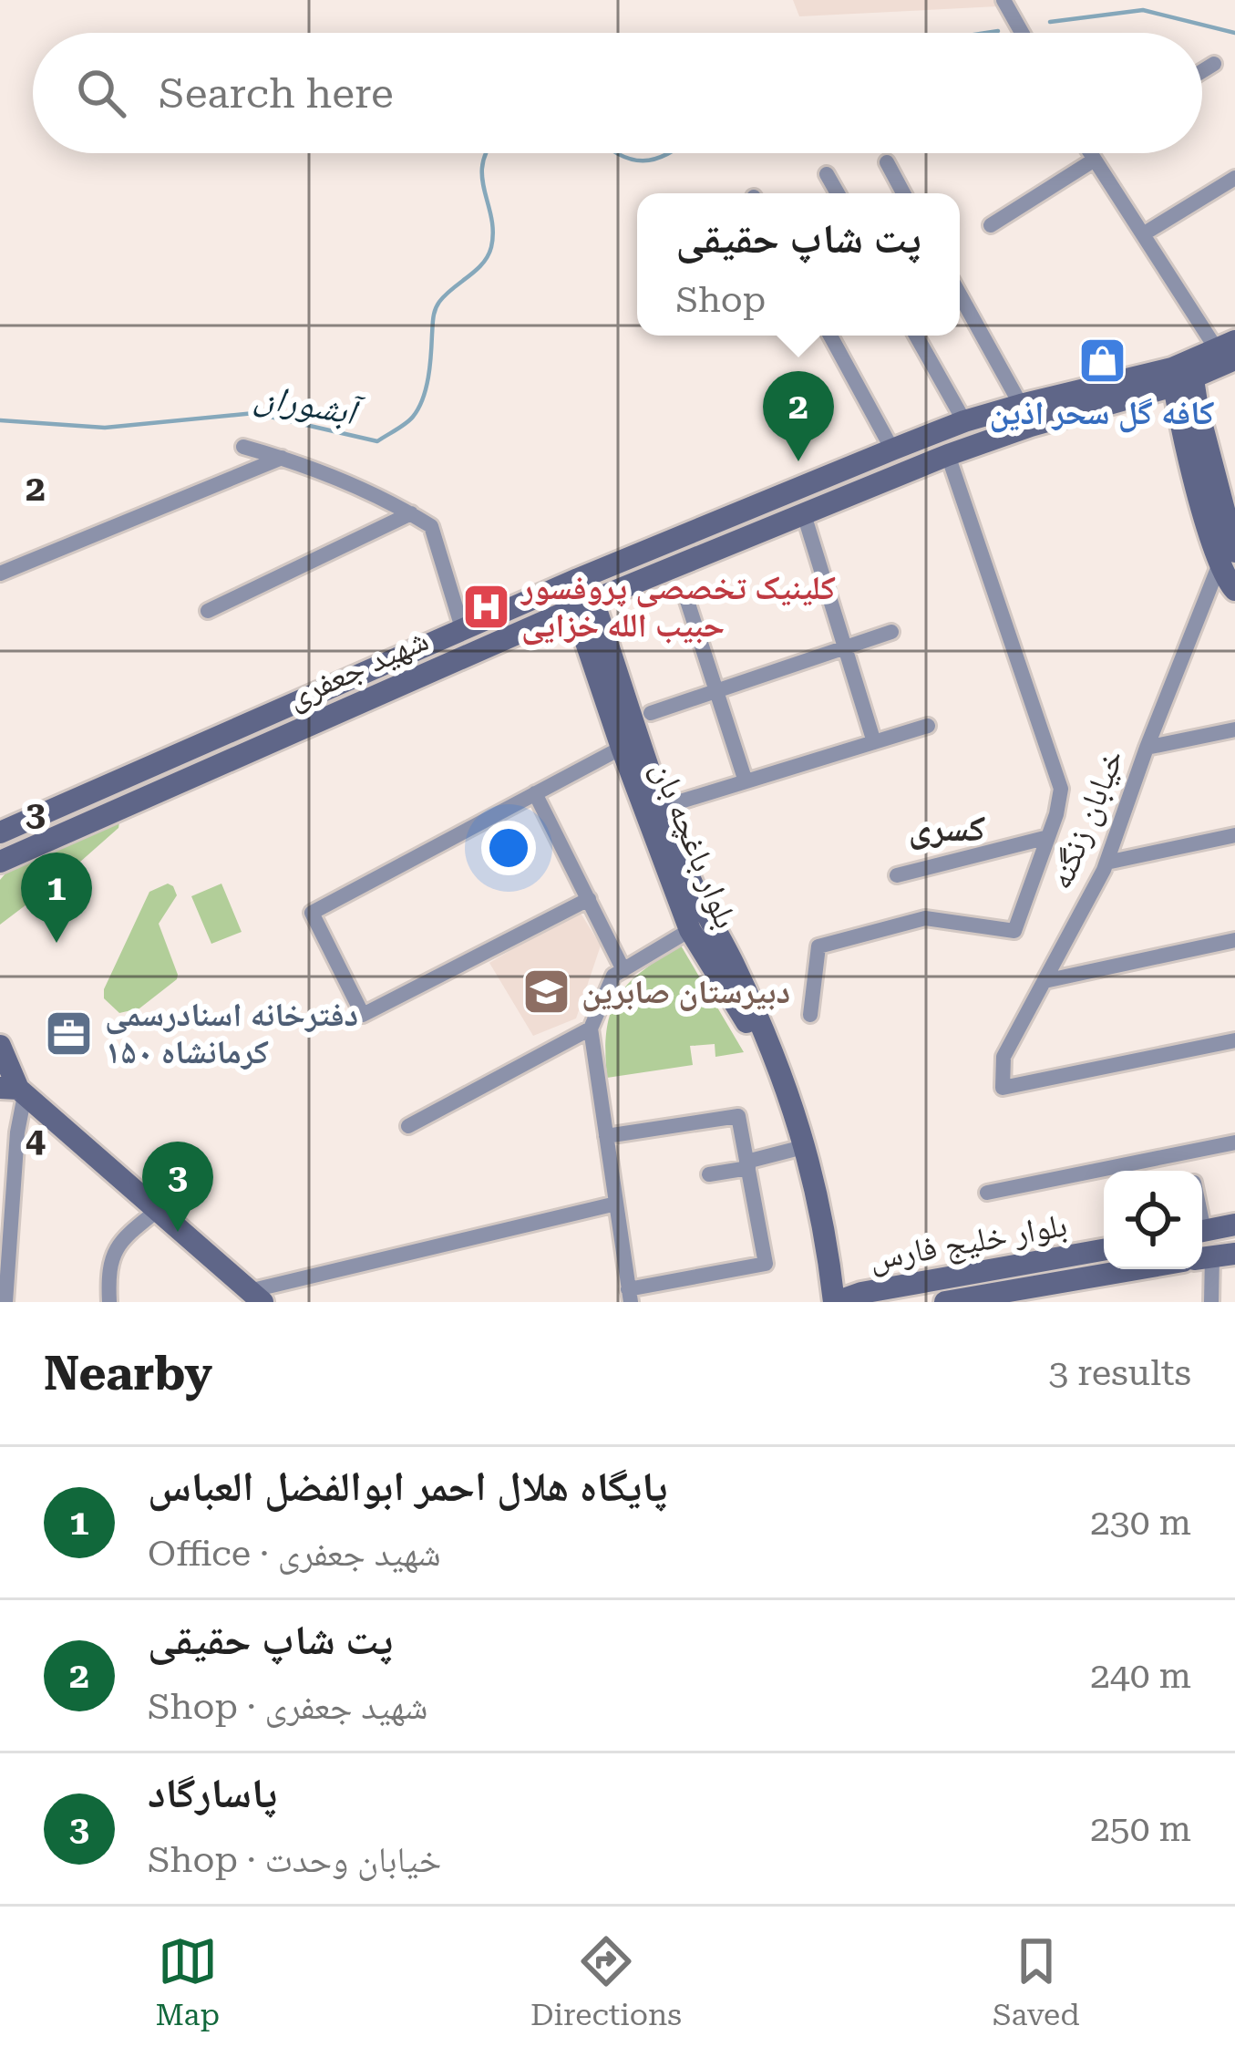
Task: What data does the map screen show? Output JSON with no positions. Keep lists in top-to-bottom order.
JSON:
{
  "streets": {
    "main road": ["شهید جعفری", "بلوار باغچه بان", "بلوار خلیج فارس"],
    "street": ["خیابان زنگنه"]
  },
  "crossings": [
    ["شهید جعفری", "بلوار باغچه بان"],
    ["بلوار باغچه بان", "بلوار خلیج فارس"]
  ],
  "districts": ["کسری"],
  "water": ["آبشوران"],
  "places": {
    "shop": ["کافه گل سحر اذین"],
    "hospital": ["کلینیک تخصصی پروفسور حبیب الله خزایی"],
    "school or university": ["دبیرستان صابرین"],
    "office": ["دفترخانه اسنادرسمی ۱۵۰ کرمانشاه"]
  },
  "page": {
    "search": "Search here",
    "popup": ["پت شاپ حقیقی", "Shop"],
    "pins": ["2", "1", "3"],
    "heading": ["Nearby", "3 results"],
    "list": [
      {
        "mark": "1",
        "name": "پایگاه هلال احمر ابوالفضل العباس",
        "note": "Office · شهید جعفری",
        "value": "230 m"
      },
      {
        "mark": "2",
        "name": "پت شاپ حقیقی",
        "note": "Shop · شهید جعفری",
        "value": "240 m"
      },
      {
        "mark": "3",
        "name": "پاسارگاد",
        "note": "Shop · خیابان وحدت",
        "value": "250 m"
      }
    ],
    "nav": ["Map", "Directions", "Saved"]
  },
  "grid": {
    "rows": ["2", "3", "4"]
  }
}
